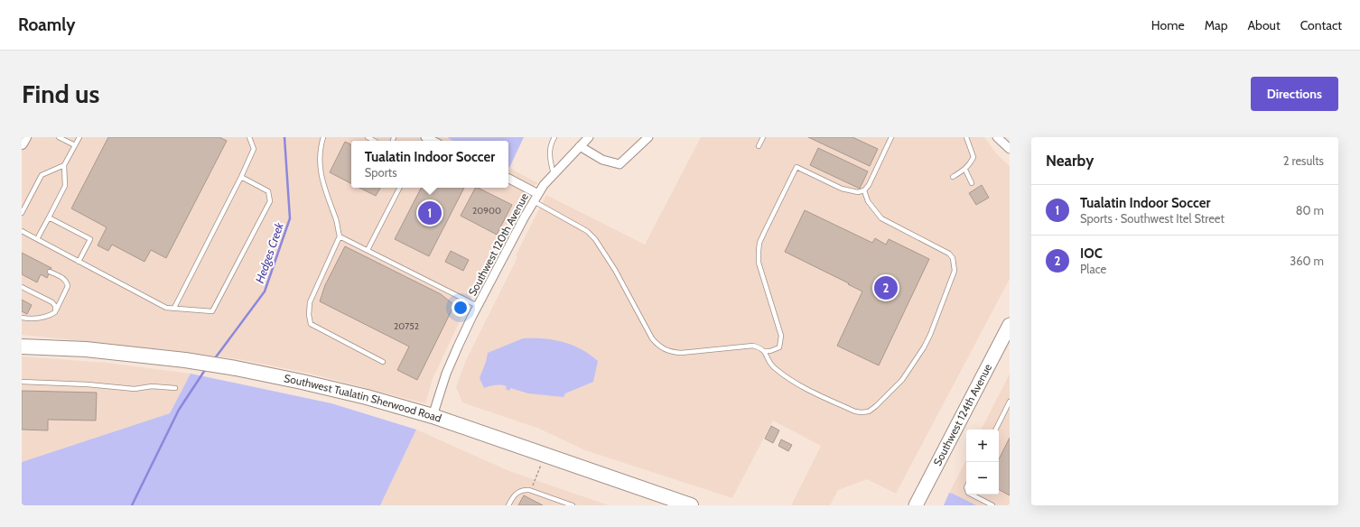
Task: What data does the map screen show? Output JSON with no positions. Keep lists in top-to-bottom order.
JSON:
{
  "streets": {
    "highway": ["Southwest Tualatin Sherwood Road"],
    "main road": ["Southwest 124th Avenue"],
    "street": ["Southwest 120th Avenue"]
  },
  "crossings": [
    ["Southwest 120th Avenue", "Southwest Tualatin Sherwood Road"]
  ],
  "water": ["Hedges Creek"],
  "house_numbers": ["20900", "20752"],
  "page": {
    "header": "Roamly",
    "nav": [
      "Home",
      "Map",
      "About",
      "Contact"
    ],
    "buttons": "Directions",
    "title": "Find us",
    "heading": ["Nearby", "2 results"],
    "popup": ["Tualatin Indoor Soccer", "Sports"],
    "list": [
      {
        "mark": "1",
        "name": "Tualatin Indoor Soccer",
        "note": "Sports · Southwest Itel Street",
        "value": "80 m"
      },
      {
        "mark": "2",
        "name": "IOC",
        "note": "Place",
        "value": "360 m"
      }
    ],
    "pins": ["1", "2"],
    "map_buttons": ["+", "−"]
  }
}
